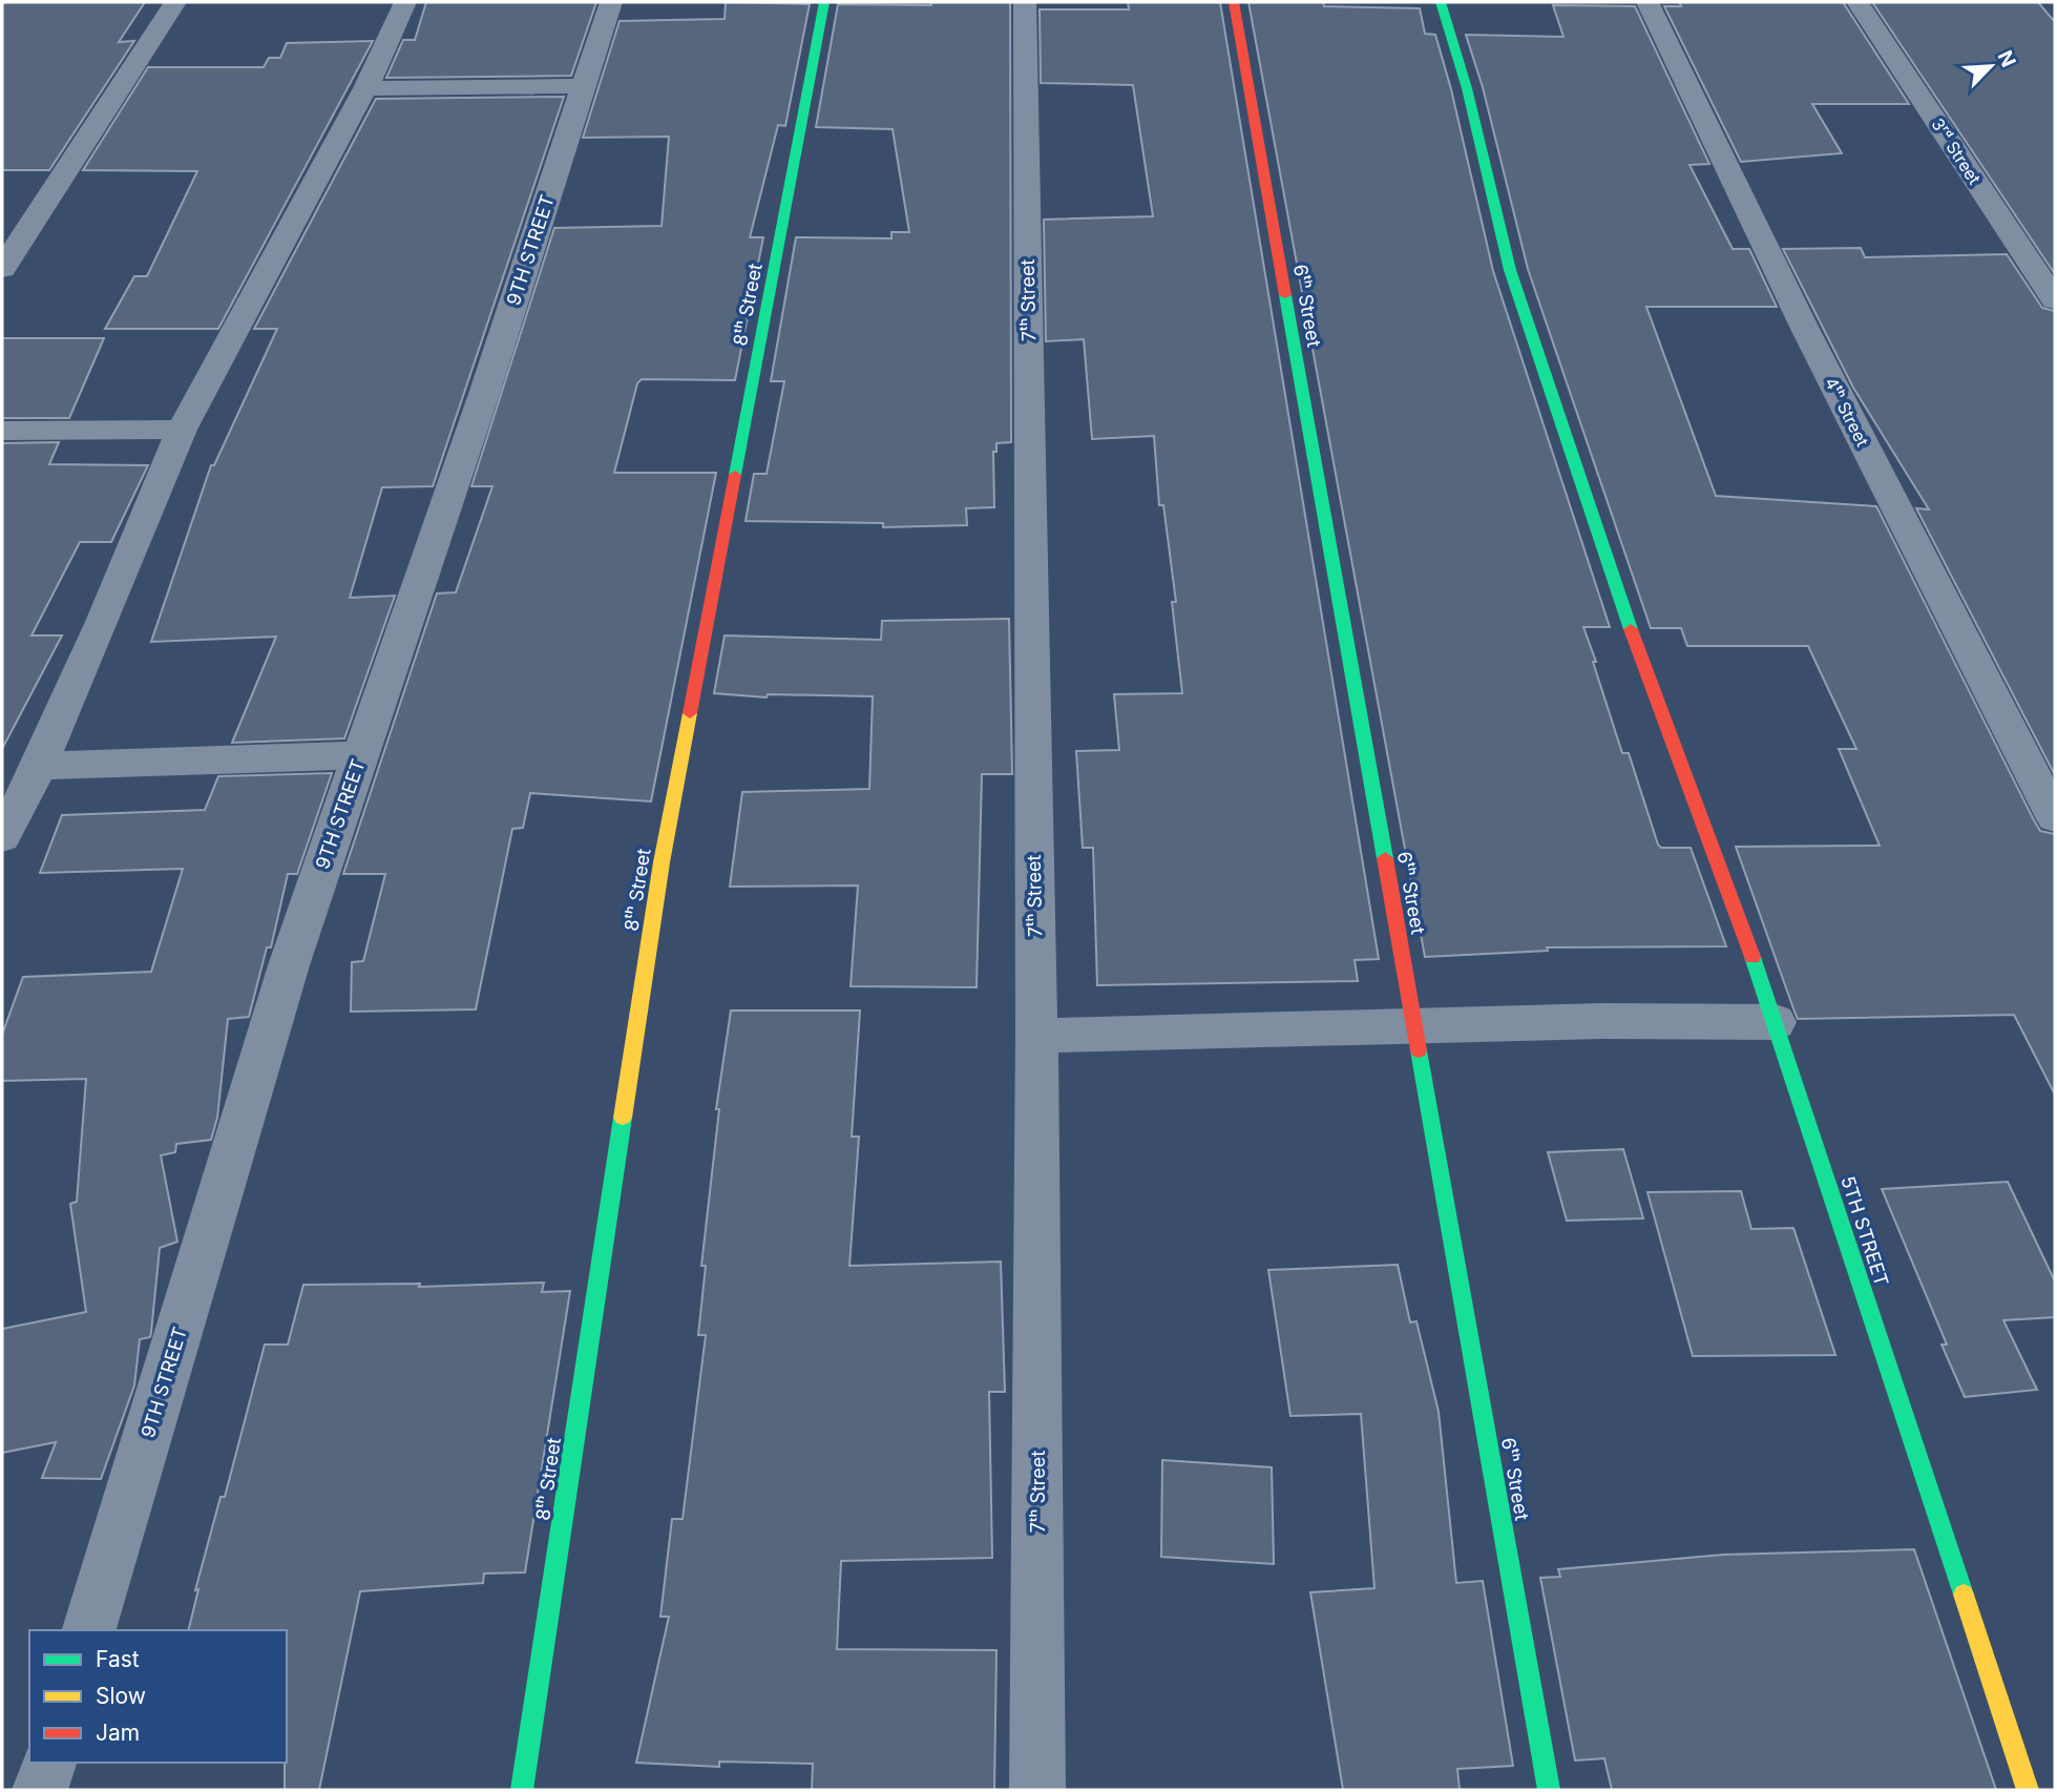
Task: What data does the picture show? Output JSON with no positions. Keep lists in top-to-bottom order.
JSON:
{
  "streets": {
    "street": [
      "3ʳᵈ Street",
      "9TH STREET",
      "7ᵗʰ Street",
      "8ᵗʰ Street",
      "6ᵗʰ Street",
      "4ᵗʰ Street",
      "5TH STREET"
    ]
  },
  "legend": ["Fast", "Slow", "Jam"],
  "north": "top right"
}
